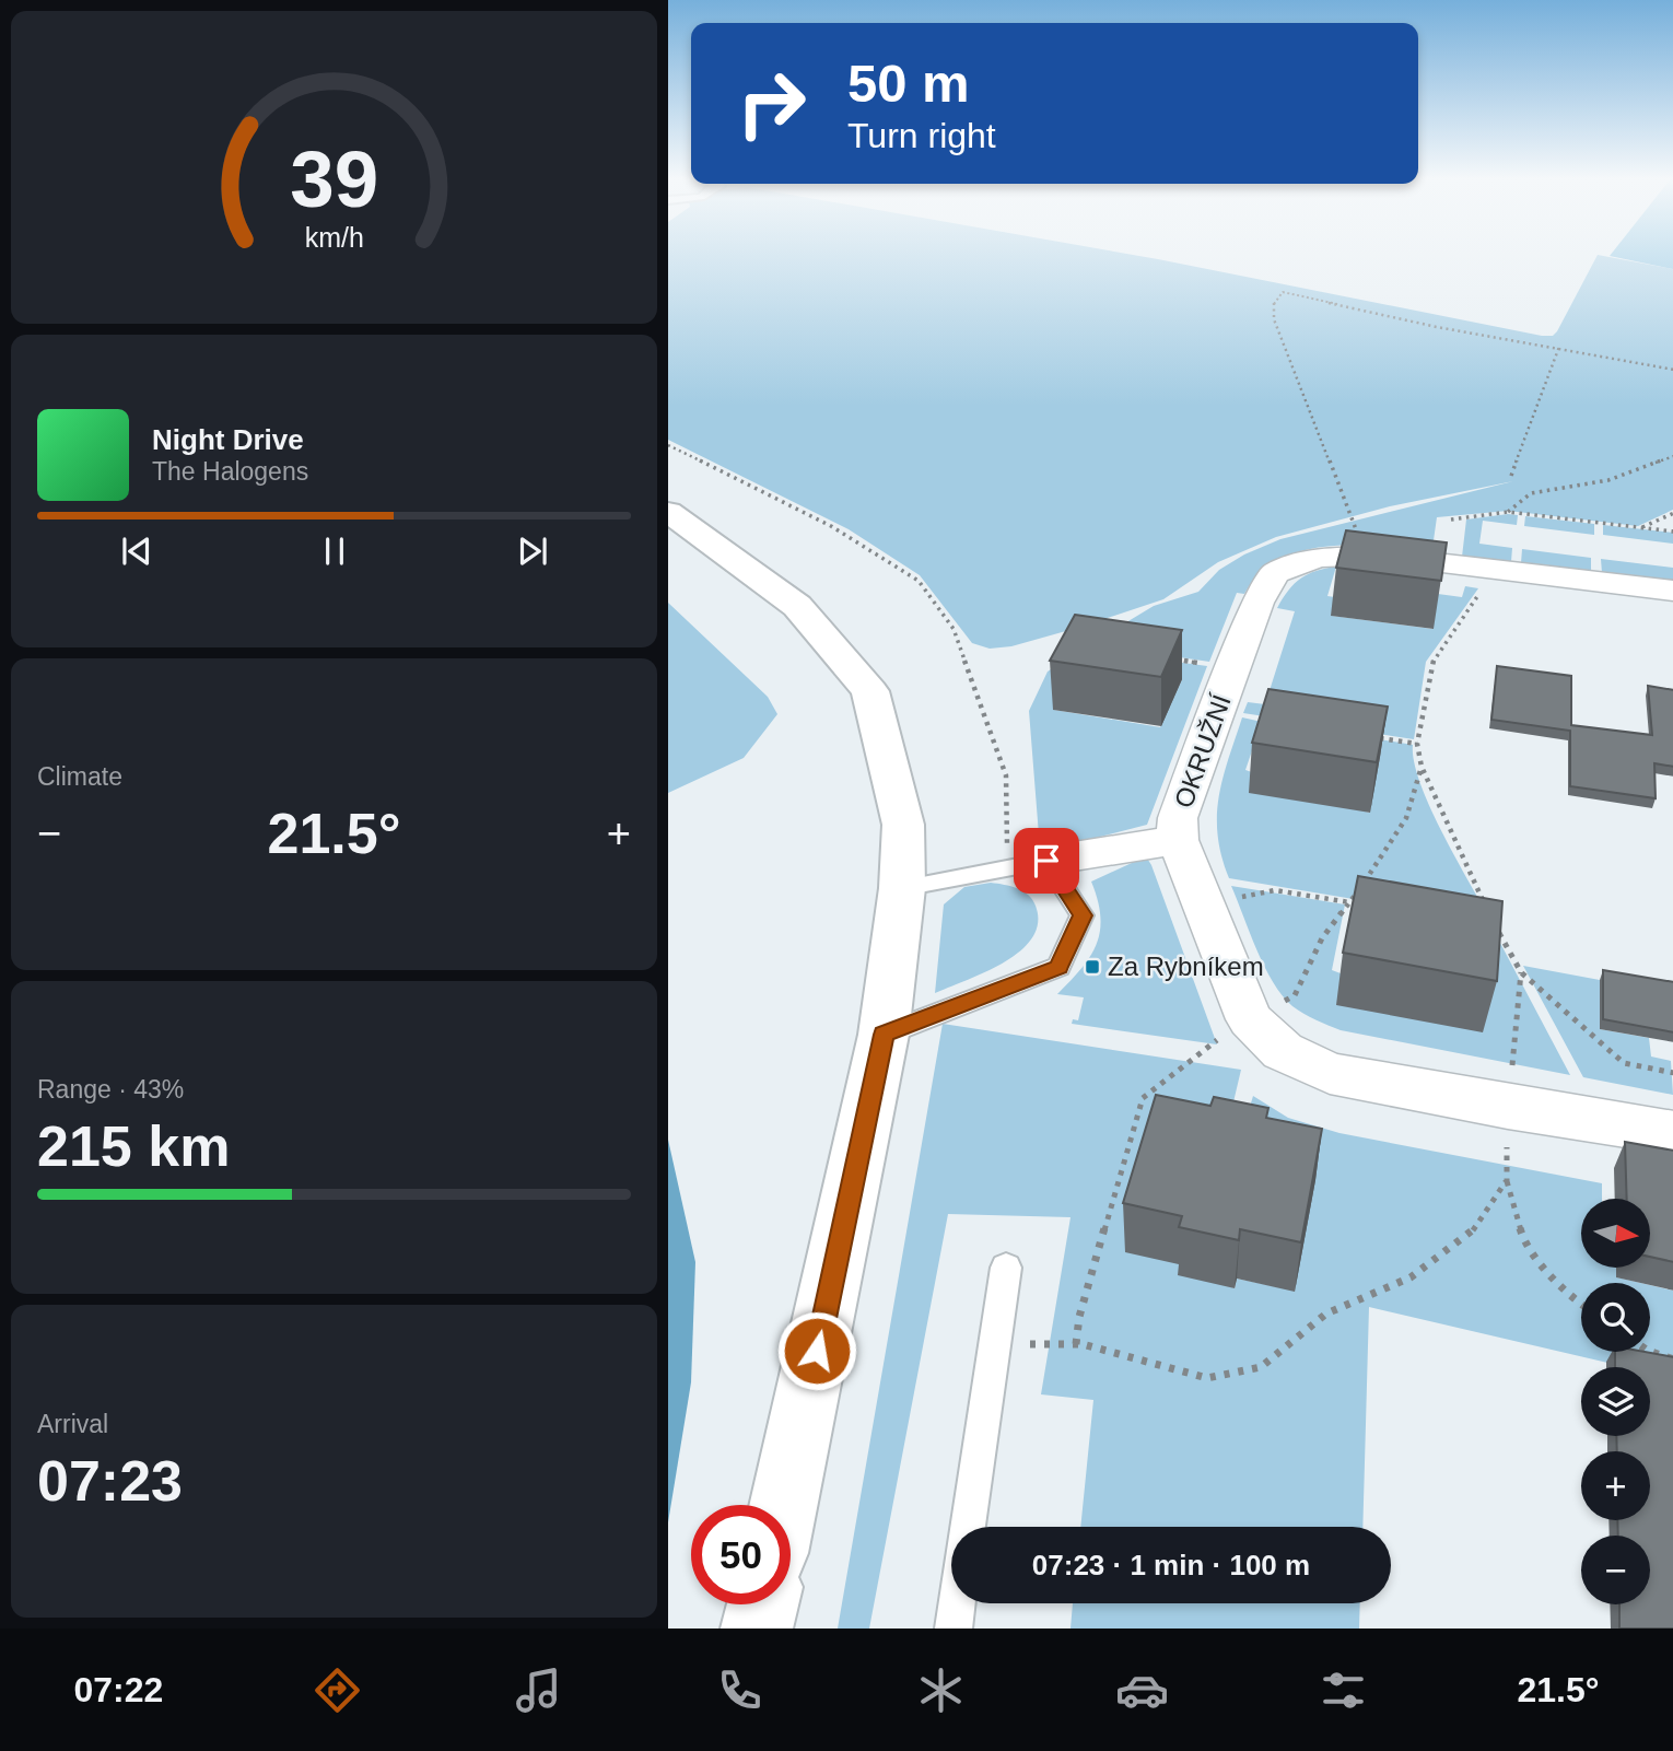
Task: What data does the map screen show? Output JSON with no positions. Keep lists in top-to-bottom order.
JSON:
{
  "streets": {
    "street": ["OKRUŽNÍ"]
  },
  "places": {
    "transit": ["Za Rybníkem"]
  },
  "north": "right",
  "page": {
    "turn": ["50 m", "Turn right"],
    "song": ["Night Drive", "The Halogens"],
    "tile": [
      "Climate",
      ["Range · 43%", "215 km"],
      ["Arrival", "07:23"]
    ],
    "heat": ["−", "21.5°", "+"],
    "map_buttons": ["+", "−"],
    "limit": "50",
    "trip": "07:23 · 1 min · 100 m",
    "tabs": ["07:22", "21.5°"],
    "gauge": ["39", "km/h"]
  }
}
